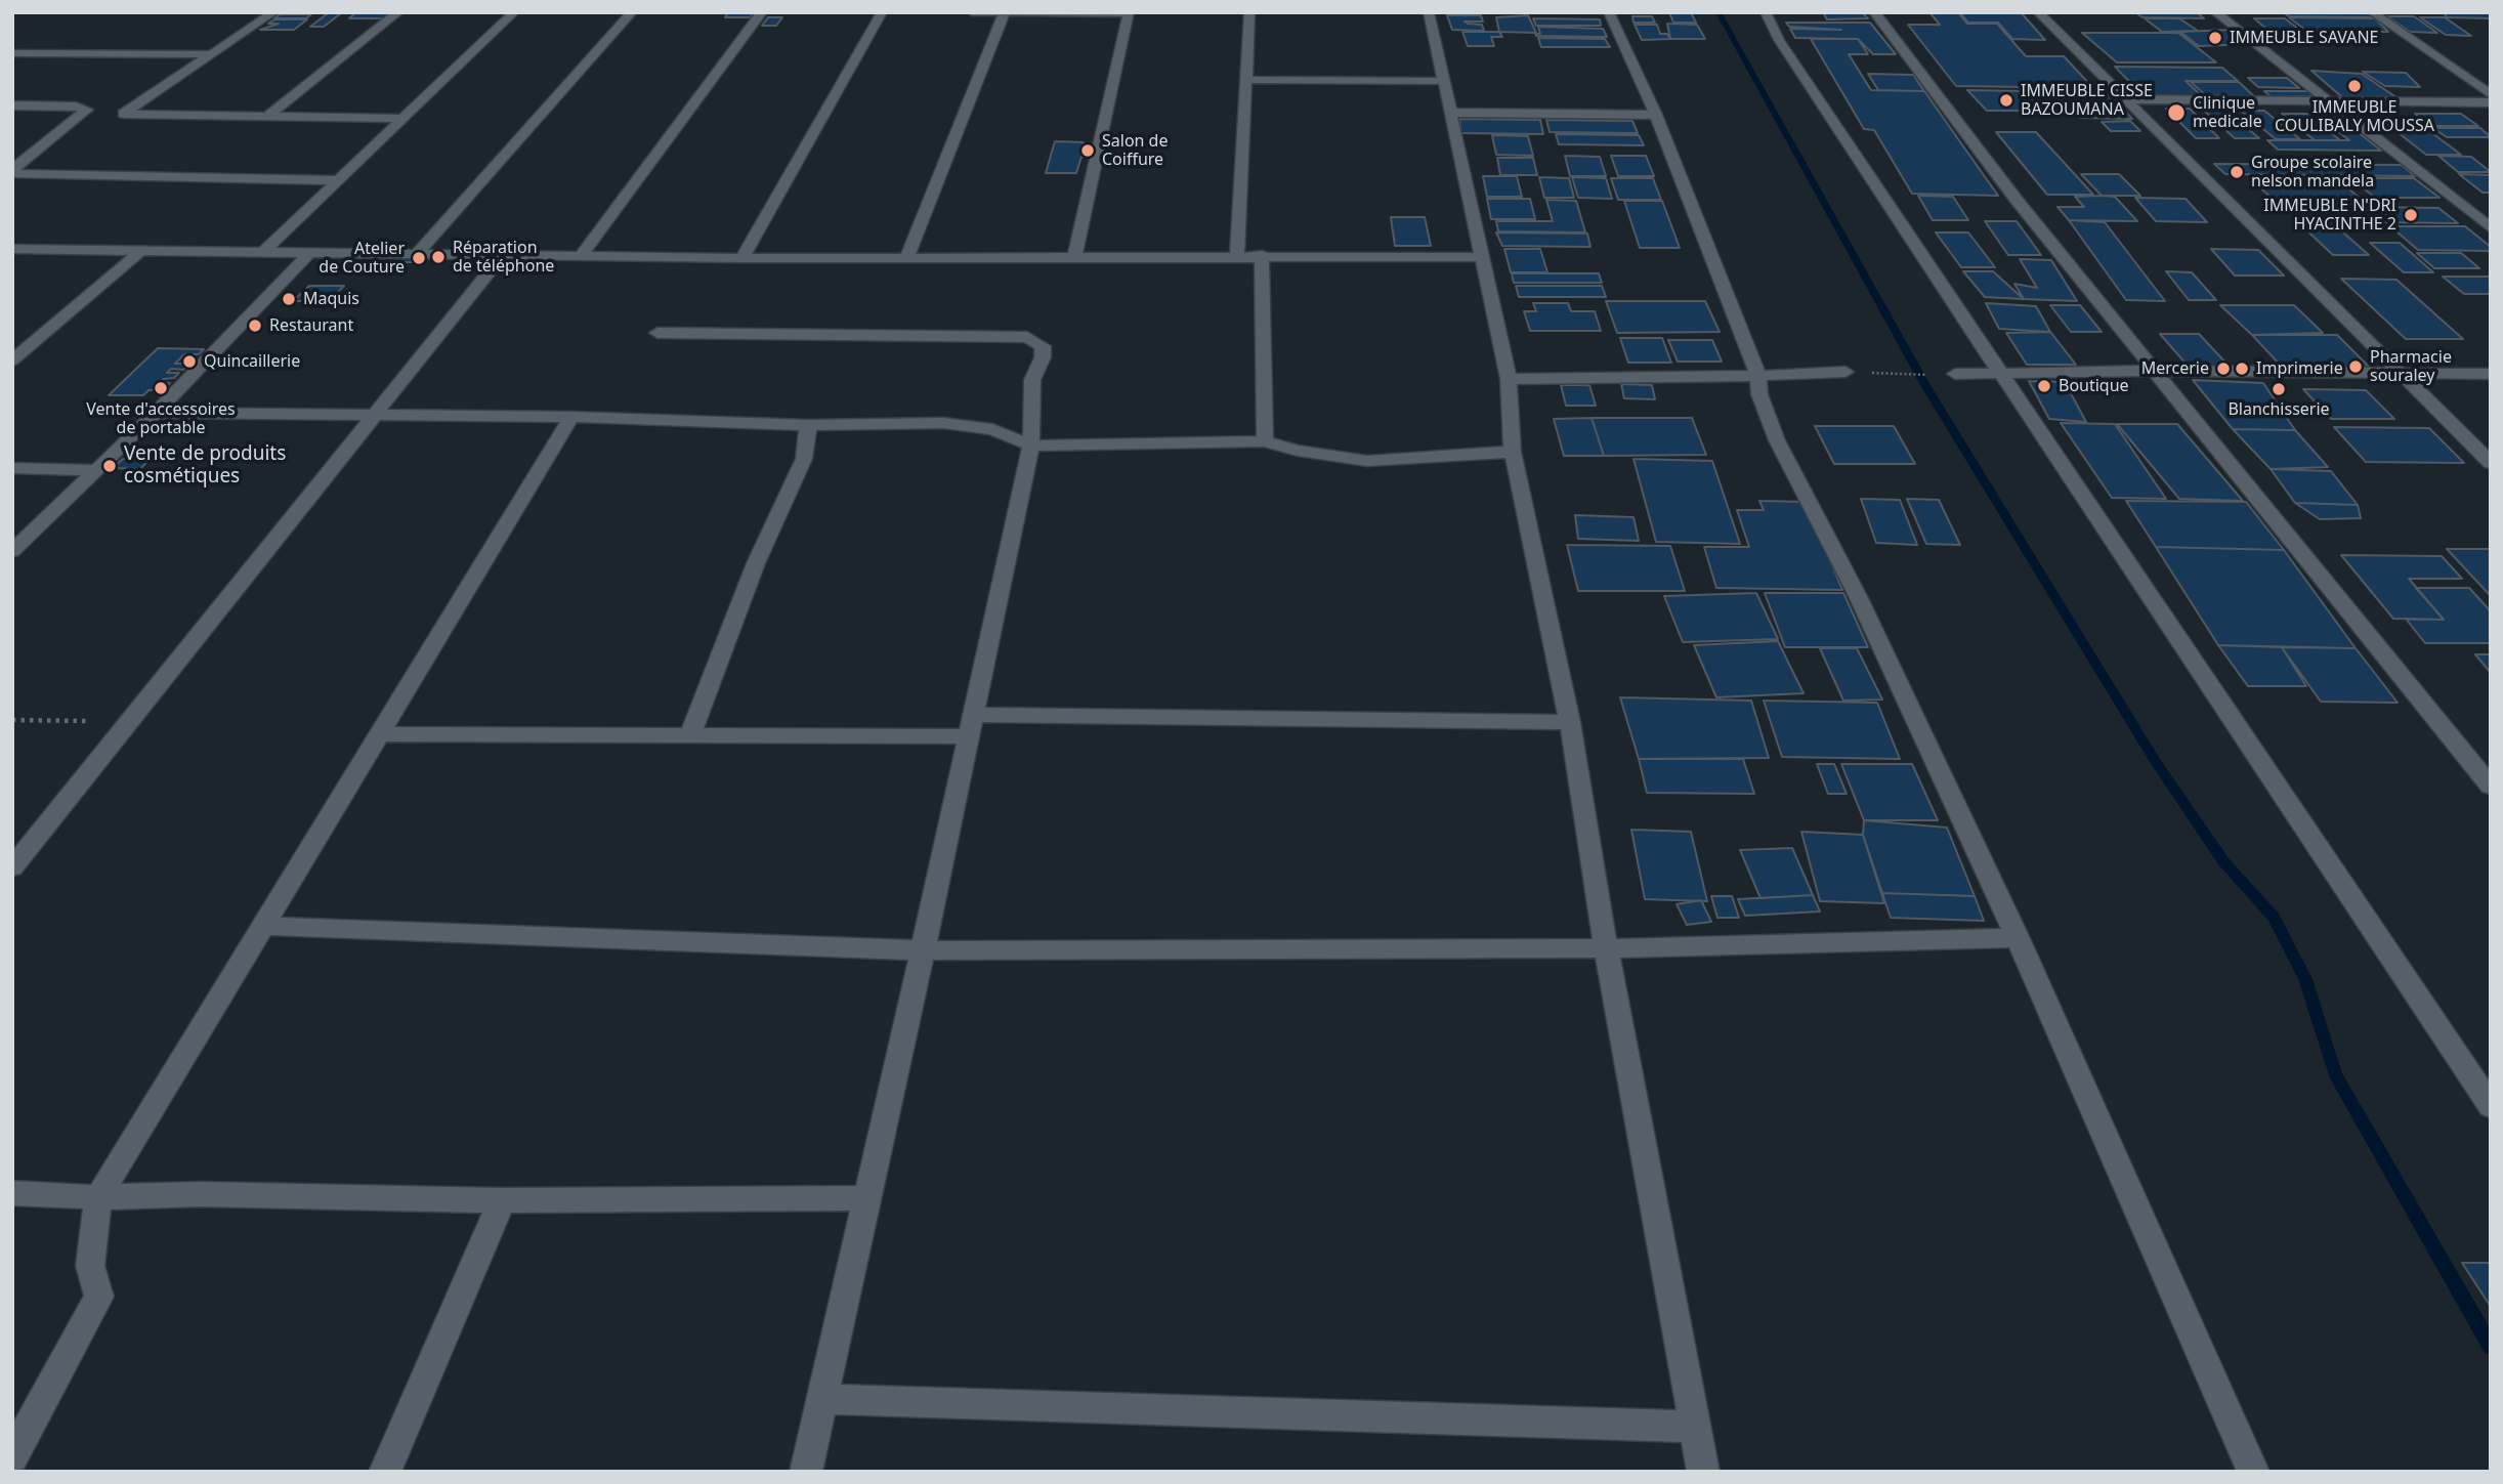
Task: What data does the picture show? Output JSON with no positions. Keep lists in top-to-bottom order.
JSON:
{
  "places": [
    "IMMEUBLE SAVANE",
    "IMMEUBLE COULIBALY MOUSSA",
    "IMMEUBLE CISSE BAZOUMANA",
    "Clinique medicale",
    "Salon de Coiffure",
    "Groupe scolaire nelson mandela",
    "IMMEUBLE N'DRI HYACINTHE 2",
    "Réparation de téléphone",
    "Atelier de Couture",
    "Maquis",
    "Restaurant",
    "Quincaillerie",
    "Pharmacie souraley",
    "Mercerie",
    "Imprimerie",
    "Boutique",
    "Vente d'accessoires de portable",
    "Blanchisserie",
    "Vente de produits cosmétiques"
  ]
}
